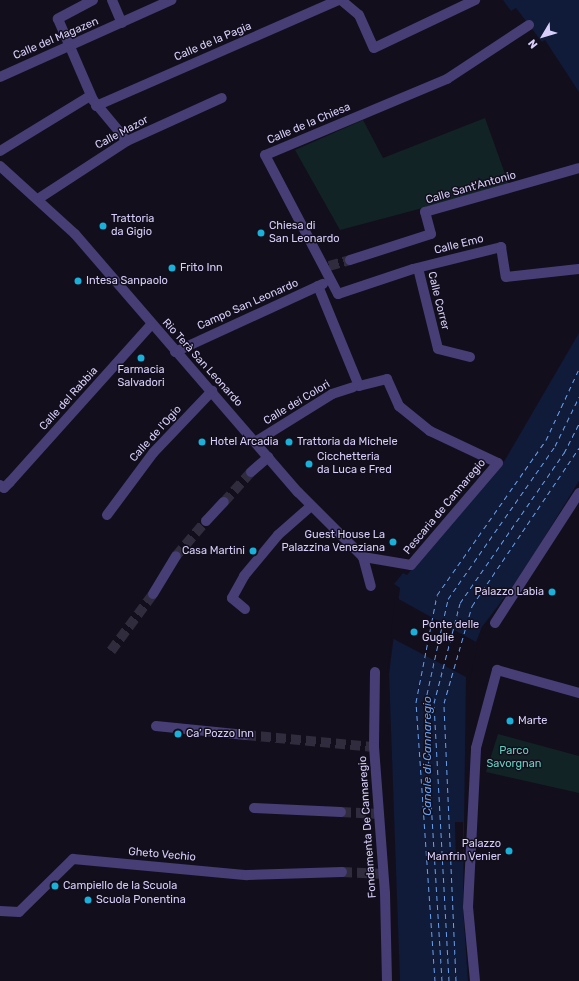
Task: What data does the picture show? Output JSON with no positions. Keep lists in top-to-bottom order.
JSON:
{
  "streets": {
    "street": [
      "Calle del Magazen",
      "Calle de la Pagia",
      "Calle de la Chiesa",
      "Calle Mazor",
      "Calle Sant'Antonio",
      "Calle Emo",
      "Calle Correr",
      "Campo San Leonardo",
      "Rio Terà San Leonardo",
      "Calle del Rabbia",
      "Calle dei Colori",
      "Calle de l'Ogio",
      "Pescaria de Cannaregio",
      "Fondamenta De Cannaregio",
      "Gheto Vechio"
    ]
  },
  "crossings": [
    ["Calle de la Chiesa", "Calle Emo"],
    ["Calle de la Chiesa", "Campo San Leonardo"],
    ["Calle Mazor", "Rio Terà San Leonardo"],
    ["Calle Emo", "Calle Correr"],
    ["Calle Emo", "Campo San Leonardo"],
    ["Campo San Leonardo", "Rio Terà San Leonardo"],
    ["Campo San Leonardo", "Pescaria de Cannaregio"],
    ["Rio Terà San Leonardo", "Calle del Rabbia"],
    ["Rio Terà San Leonardo", "Calle dei Colori"],
    ["Rio Terà San Leonardo", "Calle de l'Ogio"],
    ["Rio Terà San Leonardo", "Pescaria de Cannaregio"]
  ],
  "water": ["Canale di Cannaregio"],
  "parks": ["Parco Savorgnan"],
  "places": [
    "Trattoria da Gigio",
    "Chiesa di San Leonardo",
    "Frito Inn",
    "Intesa Sanpaolo",
    "Farmacia Salvadori",
    "Hotel Arcadia",
    "Trattoria da Michele",
    "Cicchetteria da Luca e Fred",
    "Guest House La Palazzina Veneziana",
    "Casa Martini",
    "Palazzo Labia",
    "Ponte delle Guglie",
    "Marte",
    "Ca’ Pozzo Inn",
    "Palazzo Manfrin Venier",
    "Campiello de la Scuola",
    "Scuola Ponentina"
  ],
  "north": "bottom left"
}
